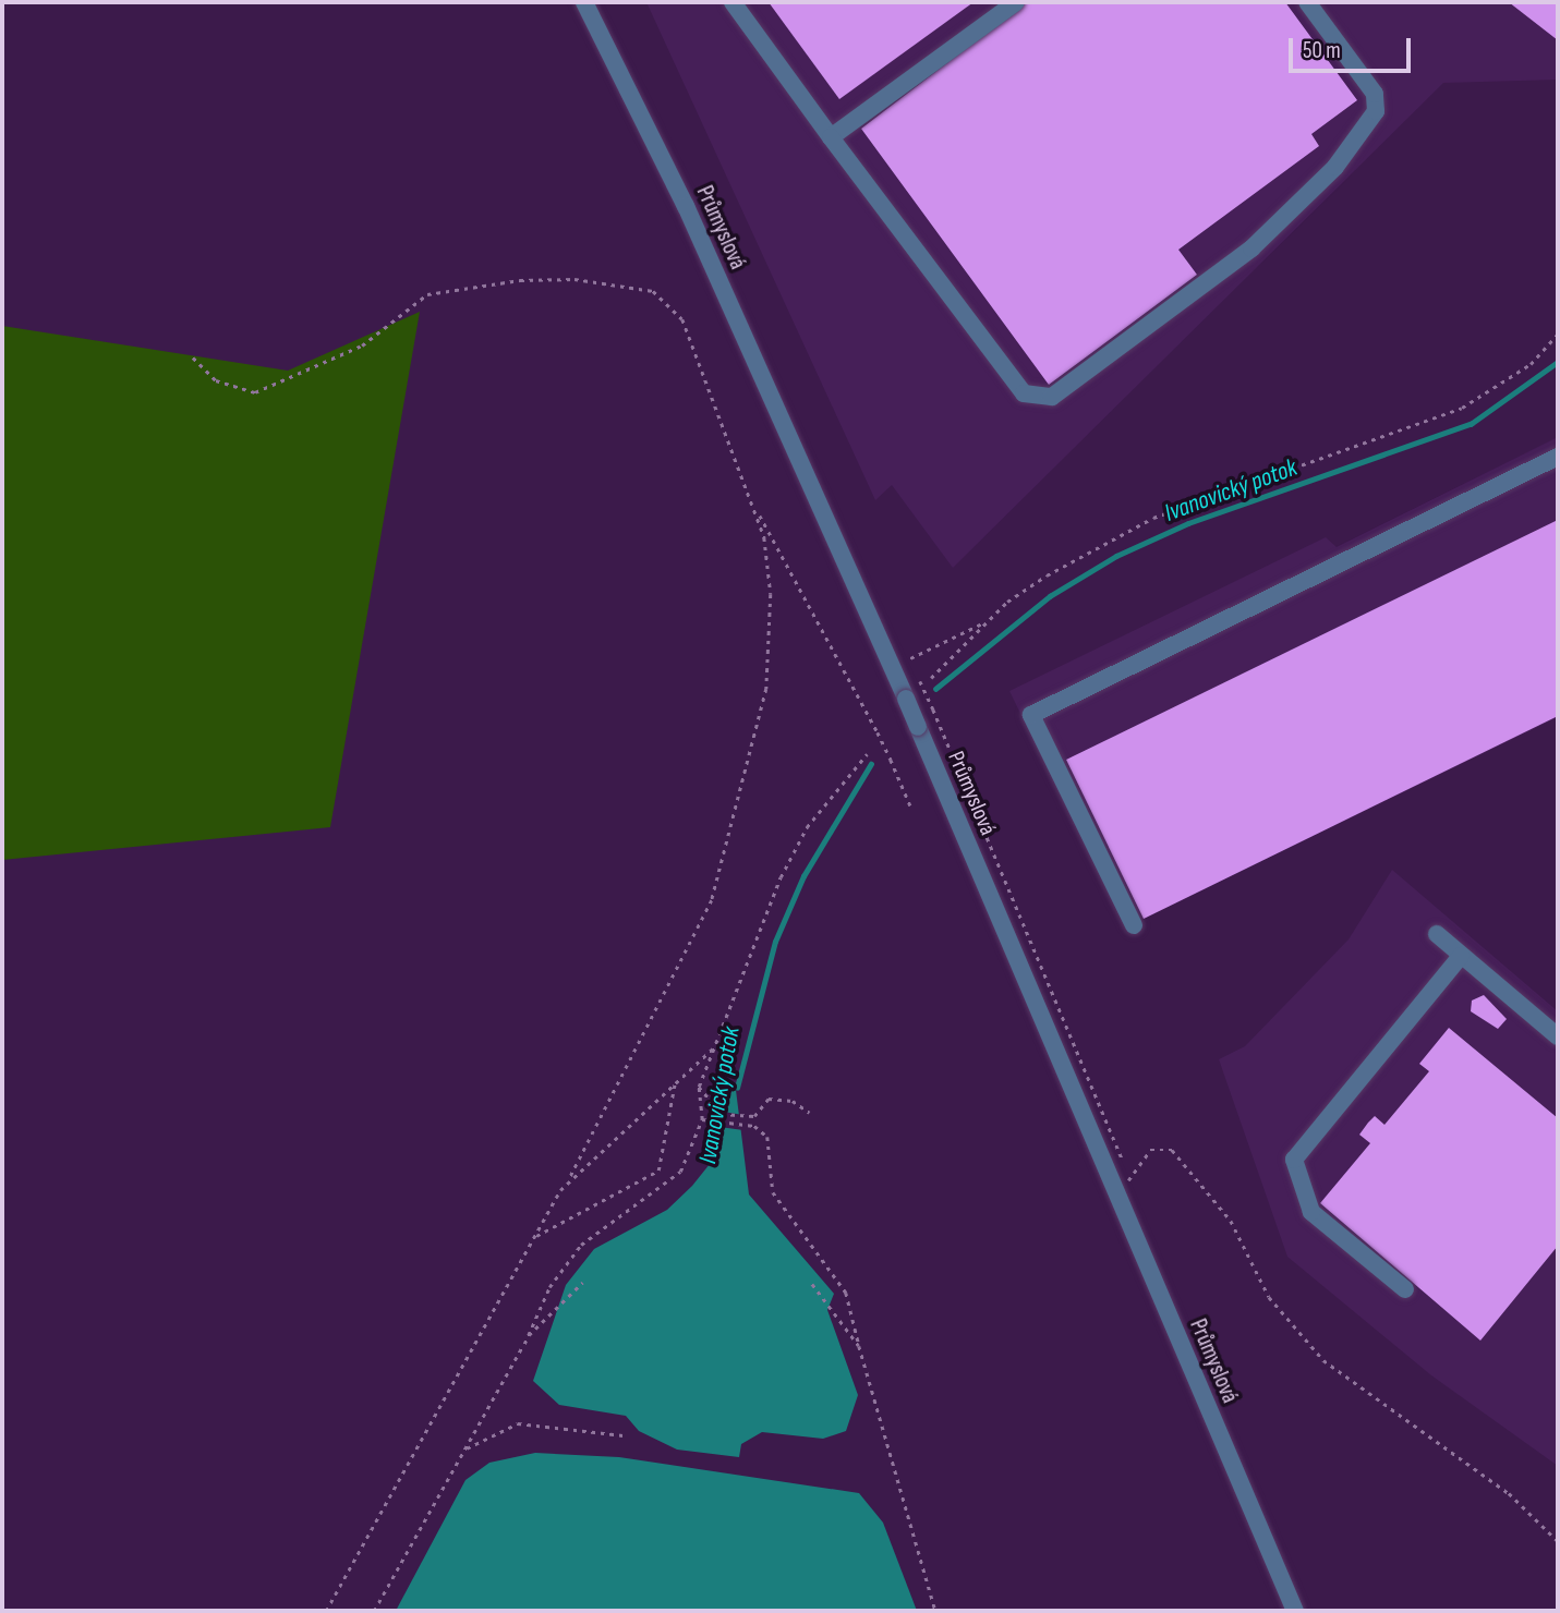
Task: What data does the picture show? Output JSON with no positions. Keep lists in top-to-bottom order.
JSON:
{
  "streets": {
    "street": ["Průmyslová"]
  },
  "water": ["Ivanovický potok"],
  "scale_bar": "50 m"
}
